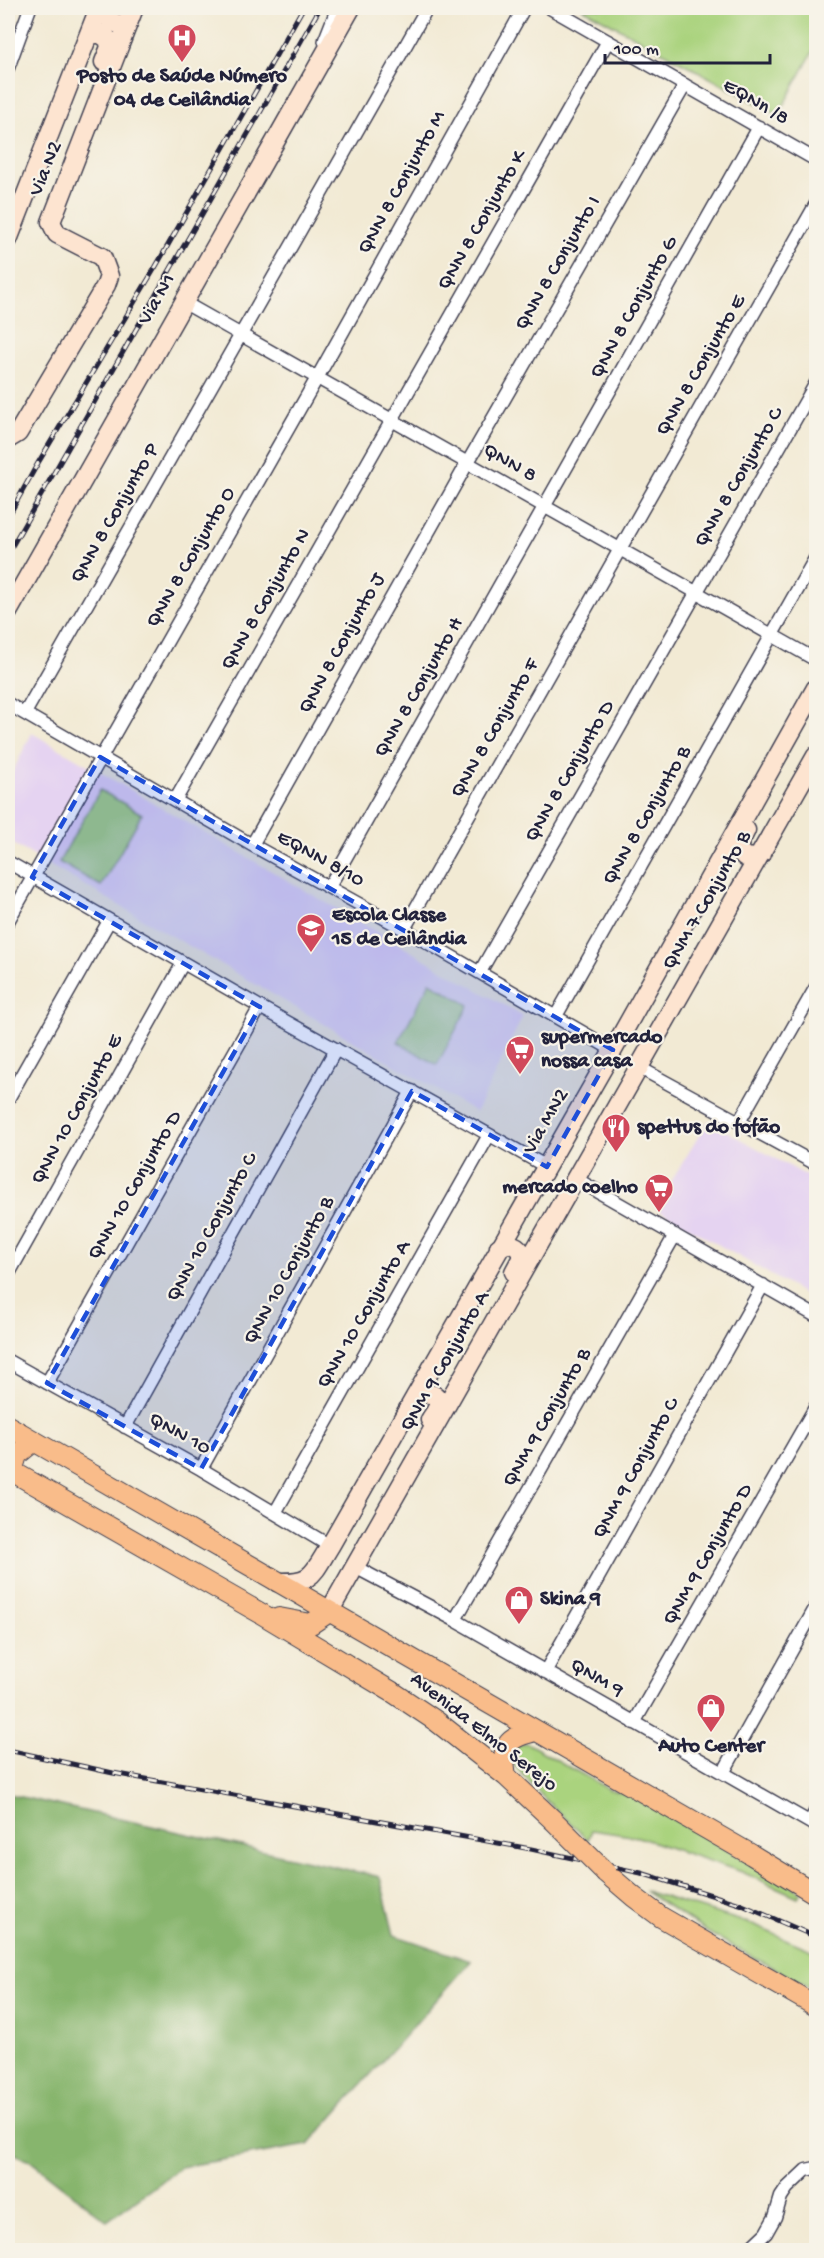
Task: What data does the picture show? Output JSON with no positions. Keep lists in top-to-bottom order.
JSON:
{
  "streets": {
    "main road": [
      "Via N2",
      "Via N1",
      "QNM 7 Conjunto B",
      "Via MN2",
      "QNM 9 Conjunto A",
      "Avenida Elmo Serejo"
    ],
    "street": [
      "EQNn /8",
      "QNN 8 Conjunto M",
      "QNN 8 Conjunto K",
      "QNN 8 Conjunto I",
      "QNN 8 Conjunto G",
      "QNN 8 Conjunto E",
      "QNN 8",
      "QNN 8 Conjunto C",
      "QNN 8 Conjunto P",
      "QNN 8 Conjunto O",
      "QNN 8 Conjunto N",
      "QNN 8 Conjunto J",
      "QNN 8 Conjunto H",
      "QNN 8 Conjunto F",
      "QNN 8 Conjunto D",
      "QNN 8 Conjunto B",
      "EQNN 8/10",
      "QNN 10 Conjunto E",
      "QNN 10 Conjunto D",
      "QNN 10 Conjunto C",
      "QNN 10 Conjunto B",
      "QNN 10 Conjunto A",
      "QNM 9 Conjunto B",
      "QNN 10",
      "QNM 9 Conjunto C",
      "QNM 9 Conjunto D",
      "QNM 9"
    ]
  },
  "crossings": [
    ["EQNn /8", "QNN 8 Conjunto K"],
    ["EQNn /8", "QNN 8 Conjunto I"],
    ["EQNn /8", "QNN 8 Conjunto G"],
    ["QNN 8 Conjunto M", "QNN 8"],
    ["QNN 8 Conjunto M", "QNN 8 Conjunto O"],
    ["QNN 8 Conjunto K", "QNN 8"],
    ["QNN 8 Conjunto K", "QNN 8 Conjunto N"],
    ["QNN 8 Conjunto I", "QNN 8"],
    ["QNN 8 Conjunto I", "QNN 8 Conjunto J"],
    ["Via N1", "QNN 8"],
    ["QNN 8 Conjunto G", "QNN 8"],
    ["QNN 8 Conjunto G", "QNN 8 Conjunto H"],
    ["QNN 8 Conjunto E", "QNN 8"],
    ["QNN 8 Conjunto E", "QNN 8 Conjunto F"],
    ["QNN 8", "QNN 8 Conjunto C"],
    ["QNN 8", "QNN 8 Conjunto P"],
    ["QNN 8", "QNN 8 Conjunto O"],
    ["QNN 8", "QNN 8 Conjunto N"],
    ["QNN 8", "QNN 8 Conjunto J"],
    ["QNN 8", "QNN 8 Conjunto H"],
    ["QNN 8", "QNN 8 Conjunto F"],
    ["QNN 8", "QNN 8 Conjunto D"],
    ["QNN 8", "QNN 8 Conjunto B"],
    ["QNN 8 Conjunto C", "QNN 8 Conjunto D"],
    ["QNN 8 Conjunto P", "EQNN 8/10"],
    ["QNN 8 Conjunto O", "EQNN 8/10"],
    ["QNN 8 Conjunto N", "EQNN 8/10"],
    ["QNN 8 Conjunto J", "EQNN 8/10"],
    ["QNN 8 Conjunto H", "EQNN 8/10"],
    ["QNN 8 Conjunto F", "EQNN 8/10"],
    ["QNN 8 Conjunto D", "EQNN 8/10"],
    ["QNN 8 Conjunto B", "EQNN 8/10"],
    ["EQNN 8/10", "Via MN2"],
    ["QNM 7 Conjunto B", "QNM 9 Conjunto A"],
    ["Via MN2", "QNN 10"],
    ["Via MN2", "Avenida Elmo Serejo"],
    ["QNN 10 Conjunto D", "QNN 10"],
    ["QNN 10 Conjunto C", "QNN 10"],
    ["QNN 10 Conjunto B", "QNN 10"],
    ["QNN 10 Conjunto A", "QNN 10"],
    ["QNM 9 Conjunto A", "QNM 9"],
    ["QNM 9 Conjunto A", "Avenida Elmo Serejo"],
    ["QNM 9 Conjunto B", "QNM 9"],
    ["QNM 9 Conjunto C", "QNM 9"],
    ["QNM 9 Conjunto D", "QNM 9"]
  ],
  "places": {
    "hospital": ["Posto de Saúde Número 04 de Ceilândia"],
    "school or university": ["Escola Classe 15 de Ceilândia"],
    "supermarket": ["supermercado nossa casa", "mercado coelho"],
    "restaurant": ["spettus do fofão"],
    "shop": ["Skina 9", "Auto Center"]
  },
  "scale_bar": "100 m"
}
